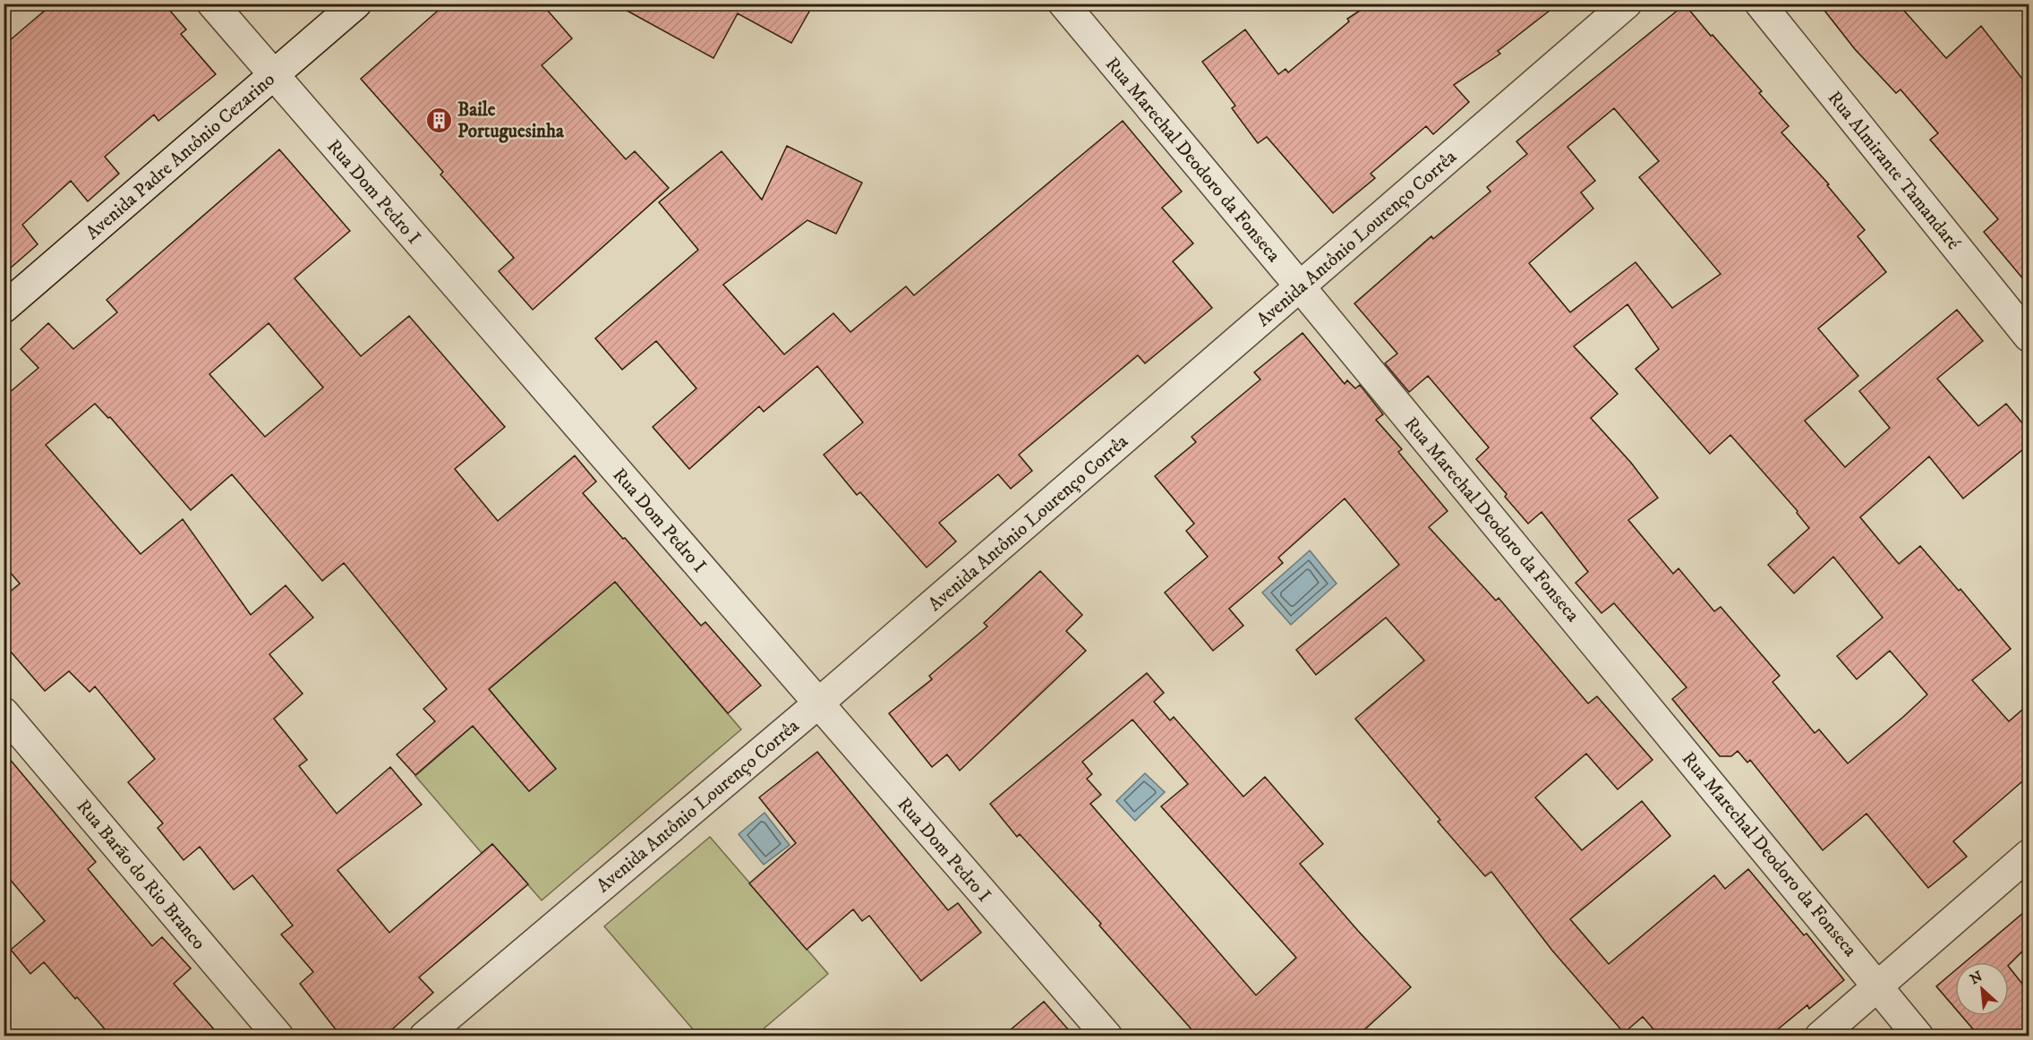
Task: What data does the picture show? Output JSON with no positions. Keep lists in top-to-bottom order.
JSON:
{
  "streets": {
    "street": [
      "Avenida Padre Antônio Cezarino",
      "Rua Marechal Deodoro da Fonseca",
      "Rua Almirante Tamandaré",
      "Rua Dom Pedro I",
      "Avenida Antônio Lourenço Corrêa",
      "Rua Barão do Rio Branco"
    ]
  },
  "crossings": [
    ["Avenida Padre Antônio Cezarino", "Rua Dom Pedro I"],
    ["Rua Marechal Deodoro da Fonseca", "Avenida Antônio Lourenço Corrêa"],
    ["Rua Dom Pedro I", "Avenida Antônio Lourenço Corrêa"]
  ],
  "places": {
    "building": ["Baile Portuguesinha"]
  },
  "north": "top left"
}
